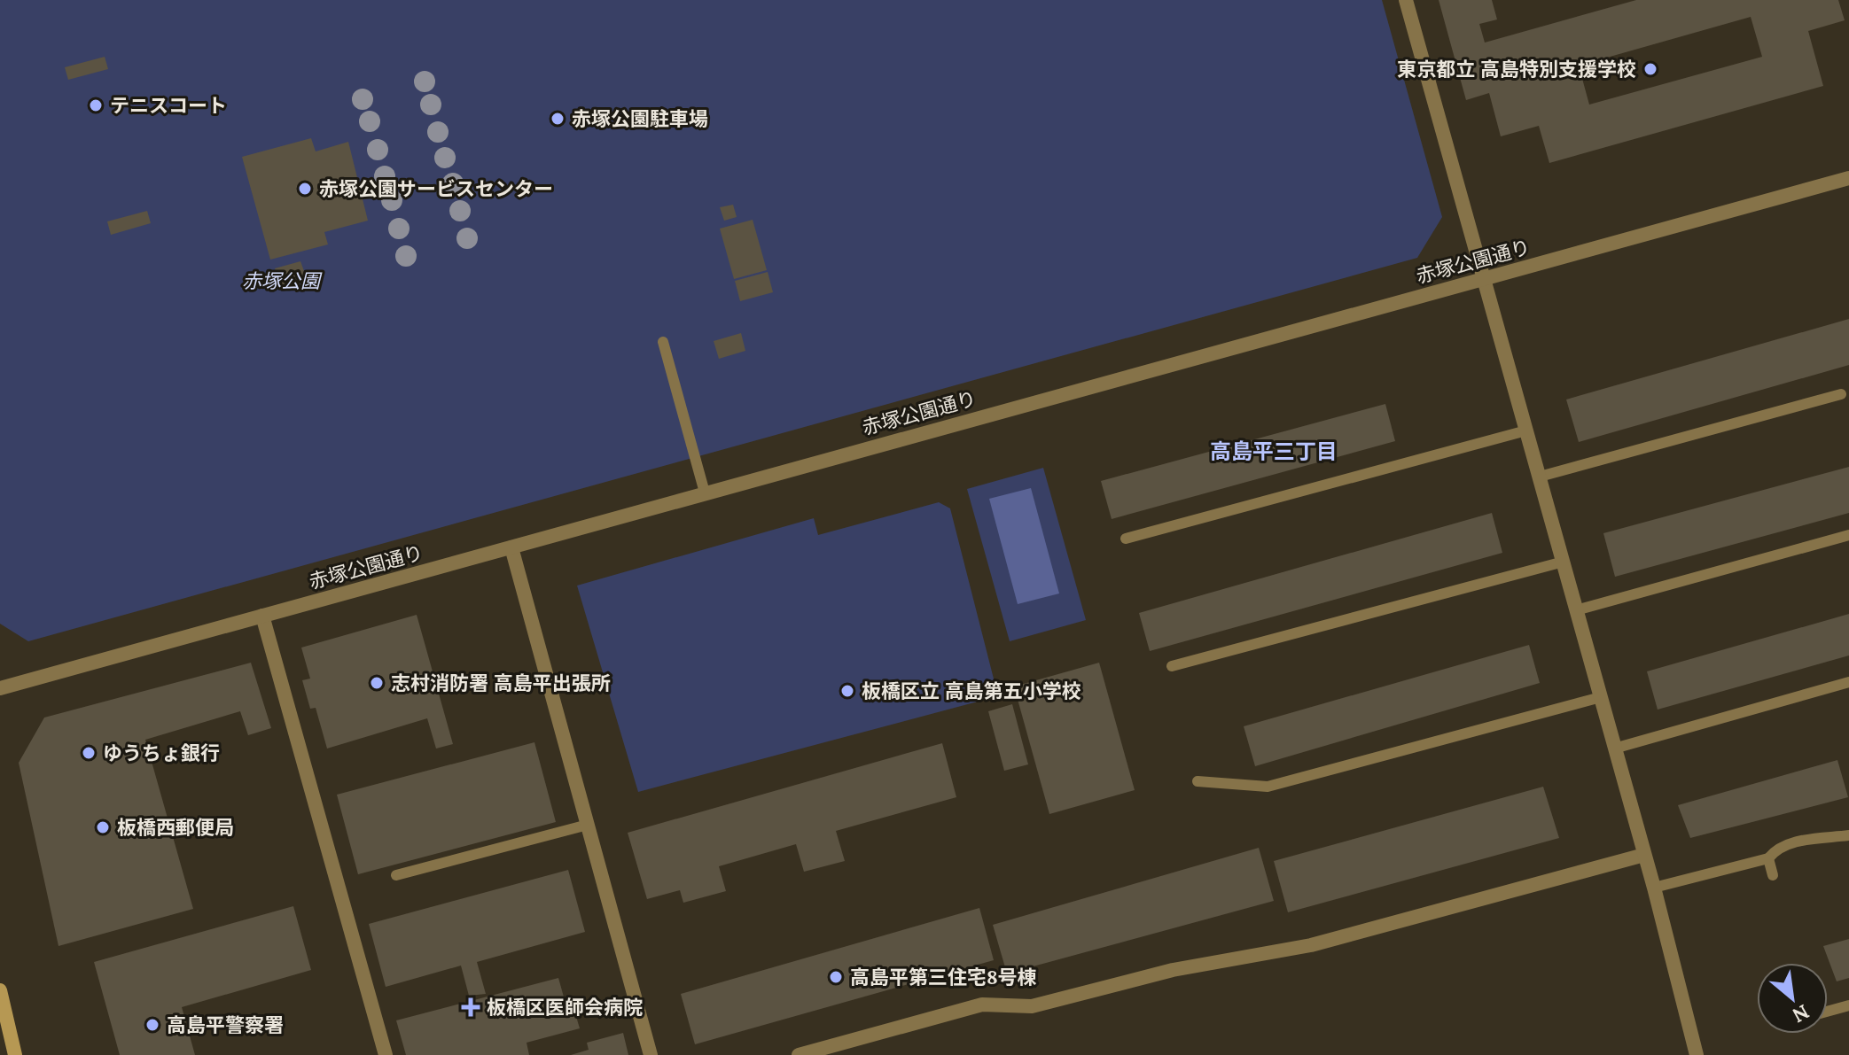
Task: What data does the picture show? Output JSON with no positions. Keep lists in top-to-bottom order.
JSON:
{
  "streets": {
    "street": ["赤塚公園通り"]
  },
  "districts": ["高島平三丁目"],
  "parks": ["赤塚公園"],
  "places": {
    "other": [
      "東京都立 高島特別支援学校",
      "テニスコート",
      "赤塚公園駐車場",
      "赤塚公園サービスセンター",
      "志村消防署 高島平出張所",
      "板橋区立 高島第五小学校",
      "ゆうちょ銀行",
      "板橋西郵便局",
      "高島平第三住宅8号棟",
      "高島平警察署"
    ],
    "health": ["板橋区医師会病院"]
  },
  "north": "bottom right"
}
